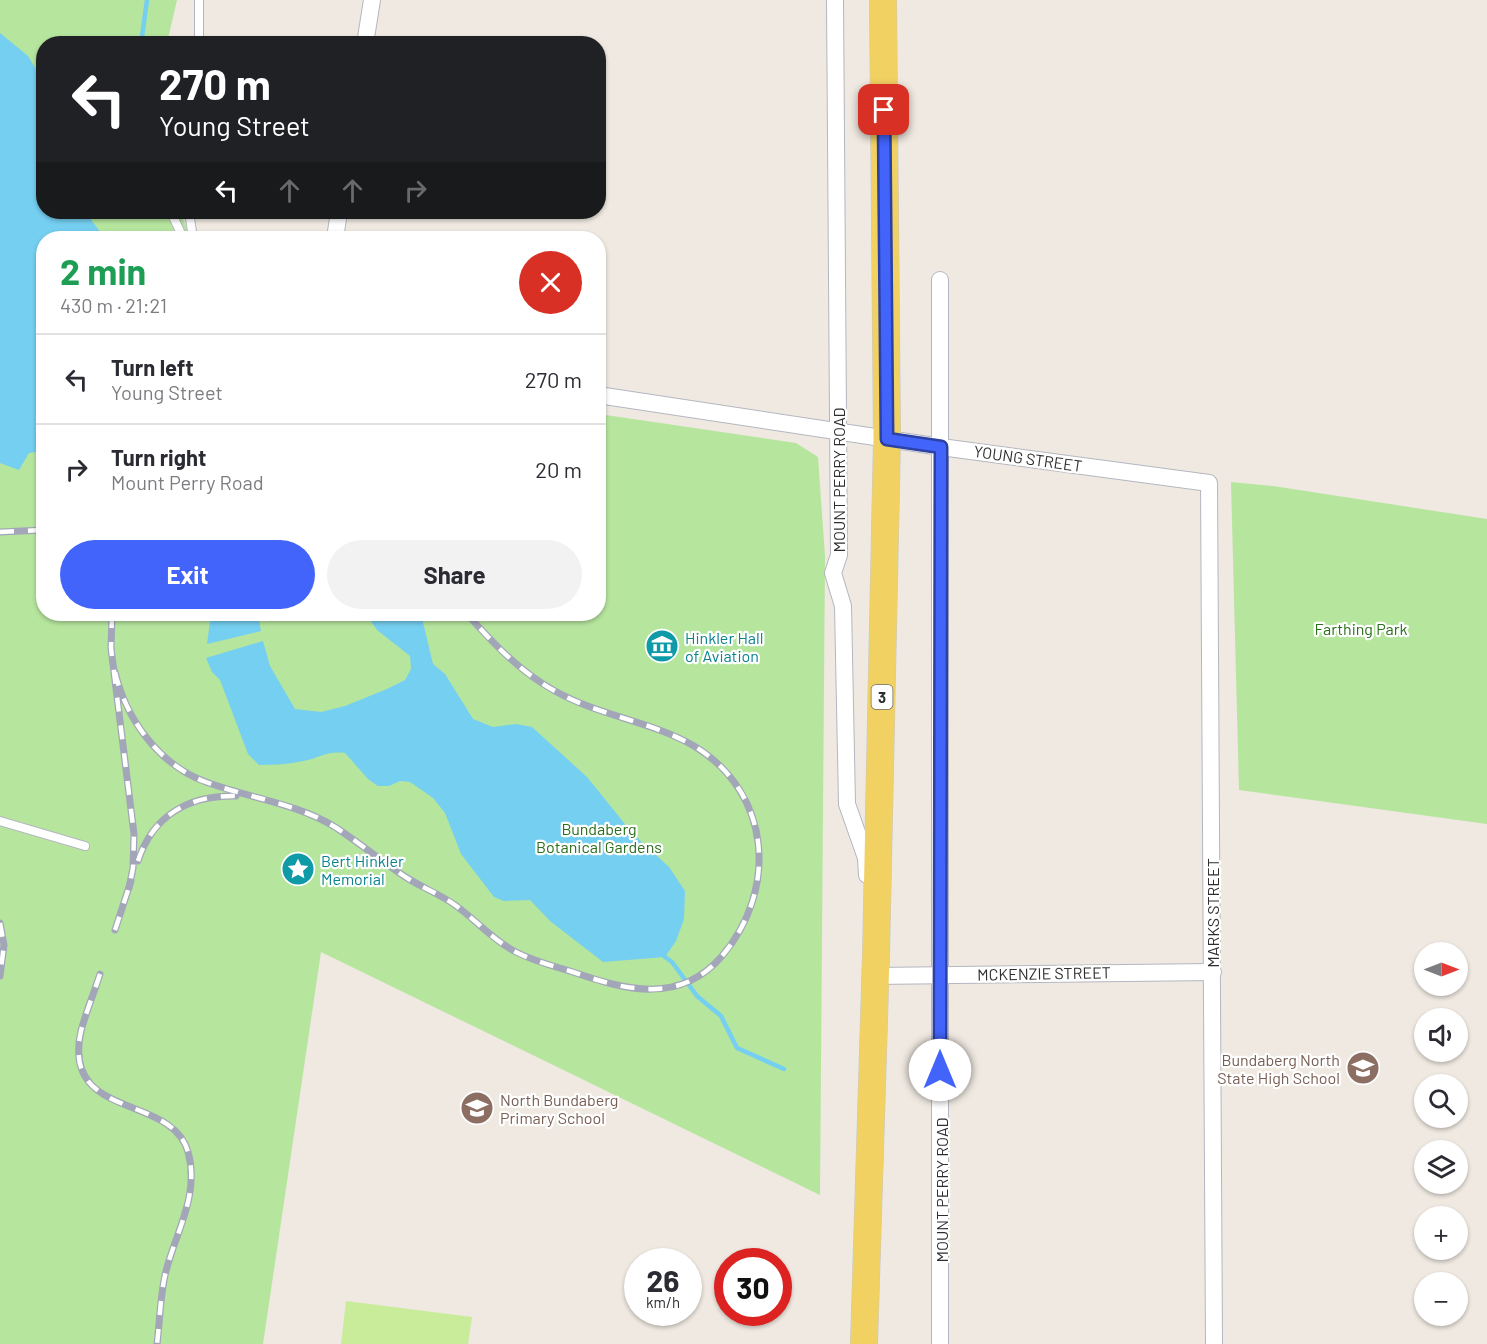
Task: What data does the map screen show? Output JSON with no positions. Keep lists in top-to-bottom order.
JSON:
{
  "streets": {
    "main road": ["MOUNT PERRY ROAD", "3"],
    "street": ["YOUNG STREET", "MARKS STREET", "MCKENZIE STREET"]
  },
  "crossings": [
    ["YOUNG STREET", "MOUNT PERRY ROAD"],
    ["YOUNG STREET", "MARKS STREET"],
    ["MOUNT PERRY ROAD", "MCKENZIE STREET"],
    ["MARKS STREET", "MCKENZIE STREET"]
  ],
  "parks": ["Farthing Park", "Bundaberg Botanical Gardens"],
  "places": {
    "museum": ["Hinkler Hall of Aviation"],
    "place": ["Bert Hinkler Memorial"],
    "school or university": ["Bundaberg North State High School", "North Bundaberg Primary School"]
  },
  "north": "right",
  "page": {
    "turn": ["270 m", "Young Street"],
    "heading": ["2 min", "430 m · 21:21"],
    "list": [
      {
        "name": "Turn left",
        "note": "Young Street",
        "value": "270 m"
      },
      {
        "name": "Turn right",
        "note": "Mount Perry Road",
        "value": "20 m"
      }
    ],
    "buttons": ["Exit", "Share"],
    "map_buttons": ["+", "−"],
    "speed": "26 km/h",
    "limit": "30"
  }
}
